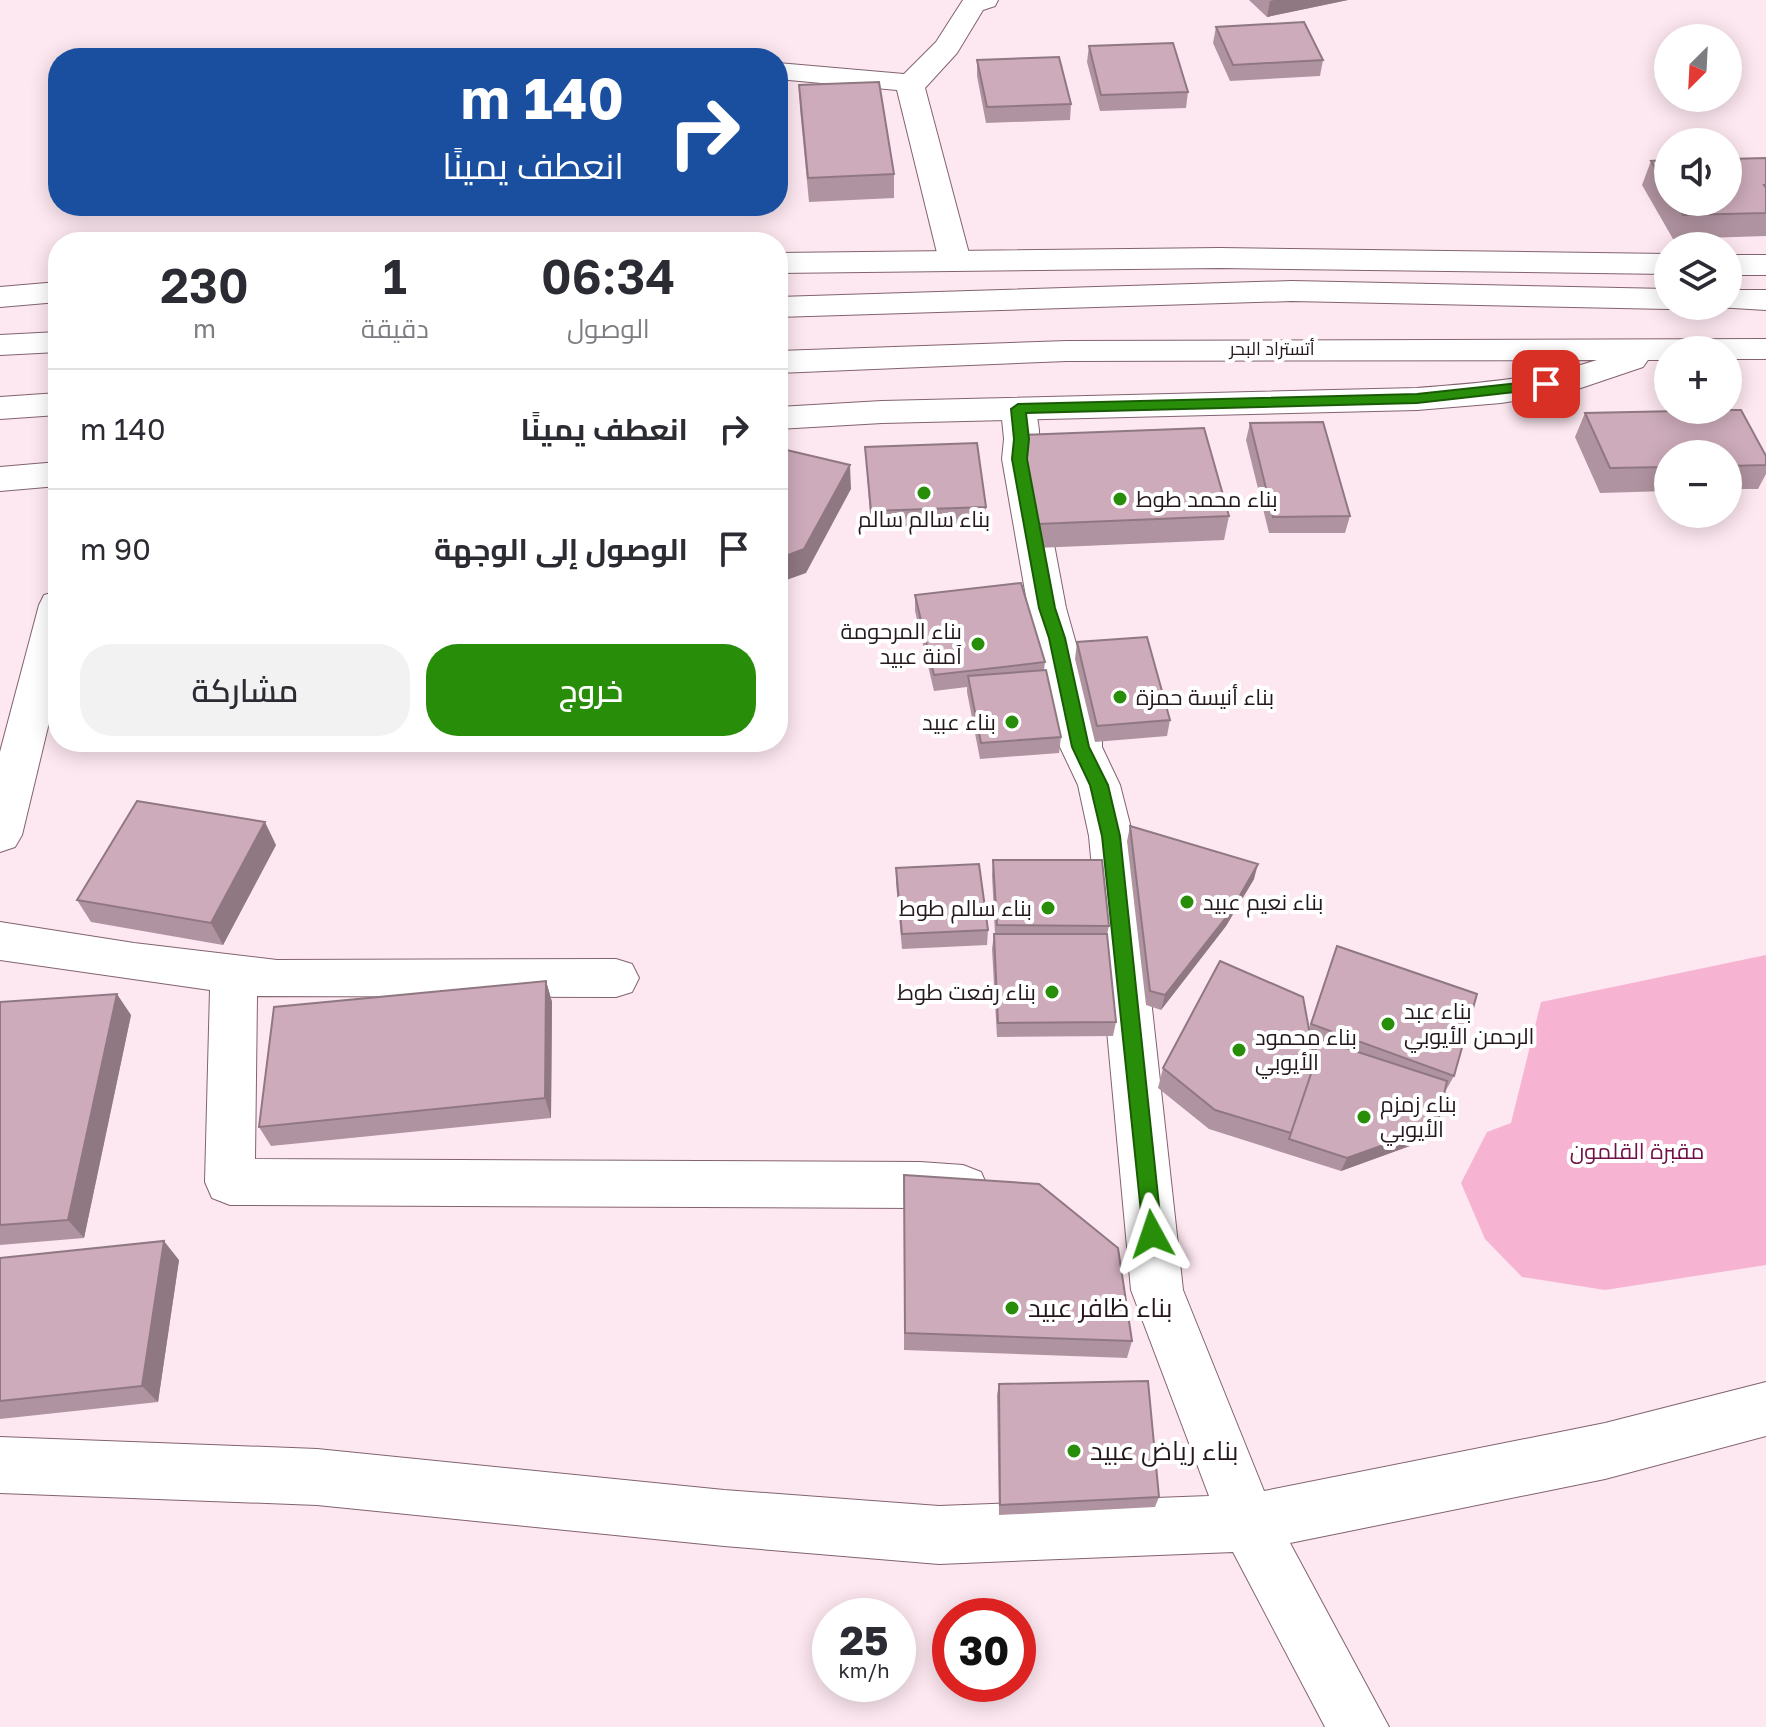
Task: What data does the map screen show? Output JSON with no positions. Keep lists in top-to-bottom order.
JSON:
{
  "streets": {
    "main road": ["أتستراد البحر"]
  },
  "parks": ["مقبرة القلمون"],
  "places": [
    "بناء سالم سالم",
    "بناء محمد طوط",
    "بناء المرحومة آمنة عبيد",
    "بناء أنيسة حمزة",
    "بناء عبيد",
    "بناء نعيم عبيد",
    "بناء سالم طوط",
    "بناء رفعت طوط",
    "بناء عبد الرحمن الأيوبي",
    "بناء محمود الأيوبي",
    "بناء زمزم الأيوبي",
    "بناء ظافر عبيد",
    "بناء رياض عبيد"
  ],
  "north": "bottom left",
  "page": {
    "map_buttons": ["+", "−"],
    "turn": ["140 m", "انعطف يمينًا"],
    "eta": [
      "06:34",
      "الوصول",
      "1",
      "دقيقة",
      "230",
      "m"
    ],
    "list": [
      {
        "name": "انعطف يمينًا",
        "value": "140 m"
      },
      {
        "name": "الوصول إلى الوجهة",
        "value": "90 m"
      }
    ],
    "buttons": ["خروج", "مشاركة"],
    "speed": "25 km/h",
    "limit": "30"
  }
}
